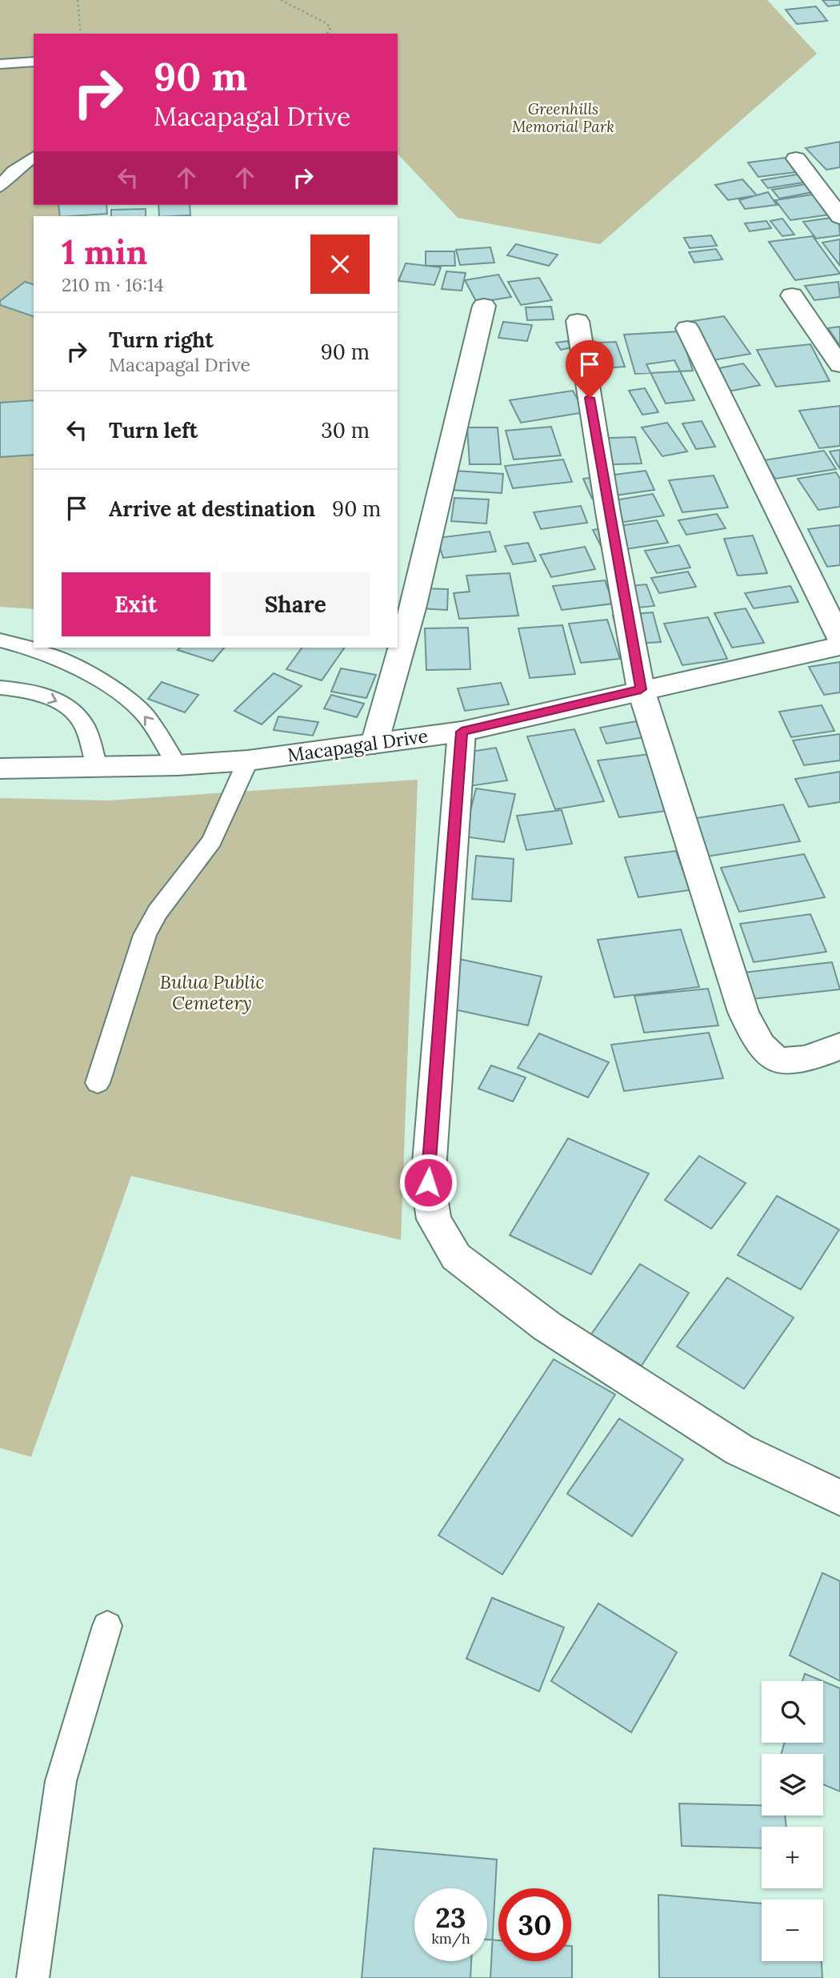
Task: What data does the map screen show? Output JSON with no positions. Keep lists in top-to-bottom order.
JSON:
{
  "streets": {
    "street": ["Macapagal Drive"]
  },
  "parks": ["Greenhills Memorial Park", "Bulua Public Cemetery"],
  "page": {
    "turn": ["90 m", "Macapagal Drive"],
    "heading": ["1 min", "210 m · 16:14"],
    "list": [
      {
        "name": "Turn right",
        "note": "Macapagal Drive",
        "value": "90 m"
      },
      {
        "name": "Turn left",
        "value": "30 m"
      },
      {
        "name": "Arrive at destination",
        "value": "90 m"
      }
    ],
    "buttons": ["Exit", "Share"],
    "map_buttons": ["+", "−"],
    "speed": "23 km/h",
    "limit": "30"
  }
}
